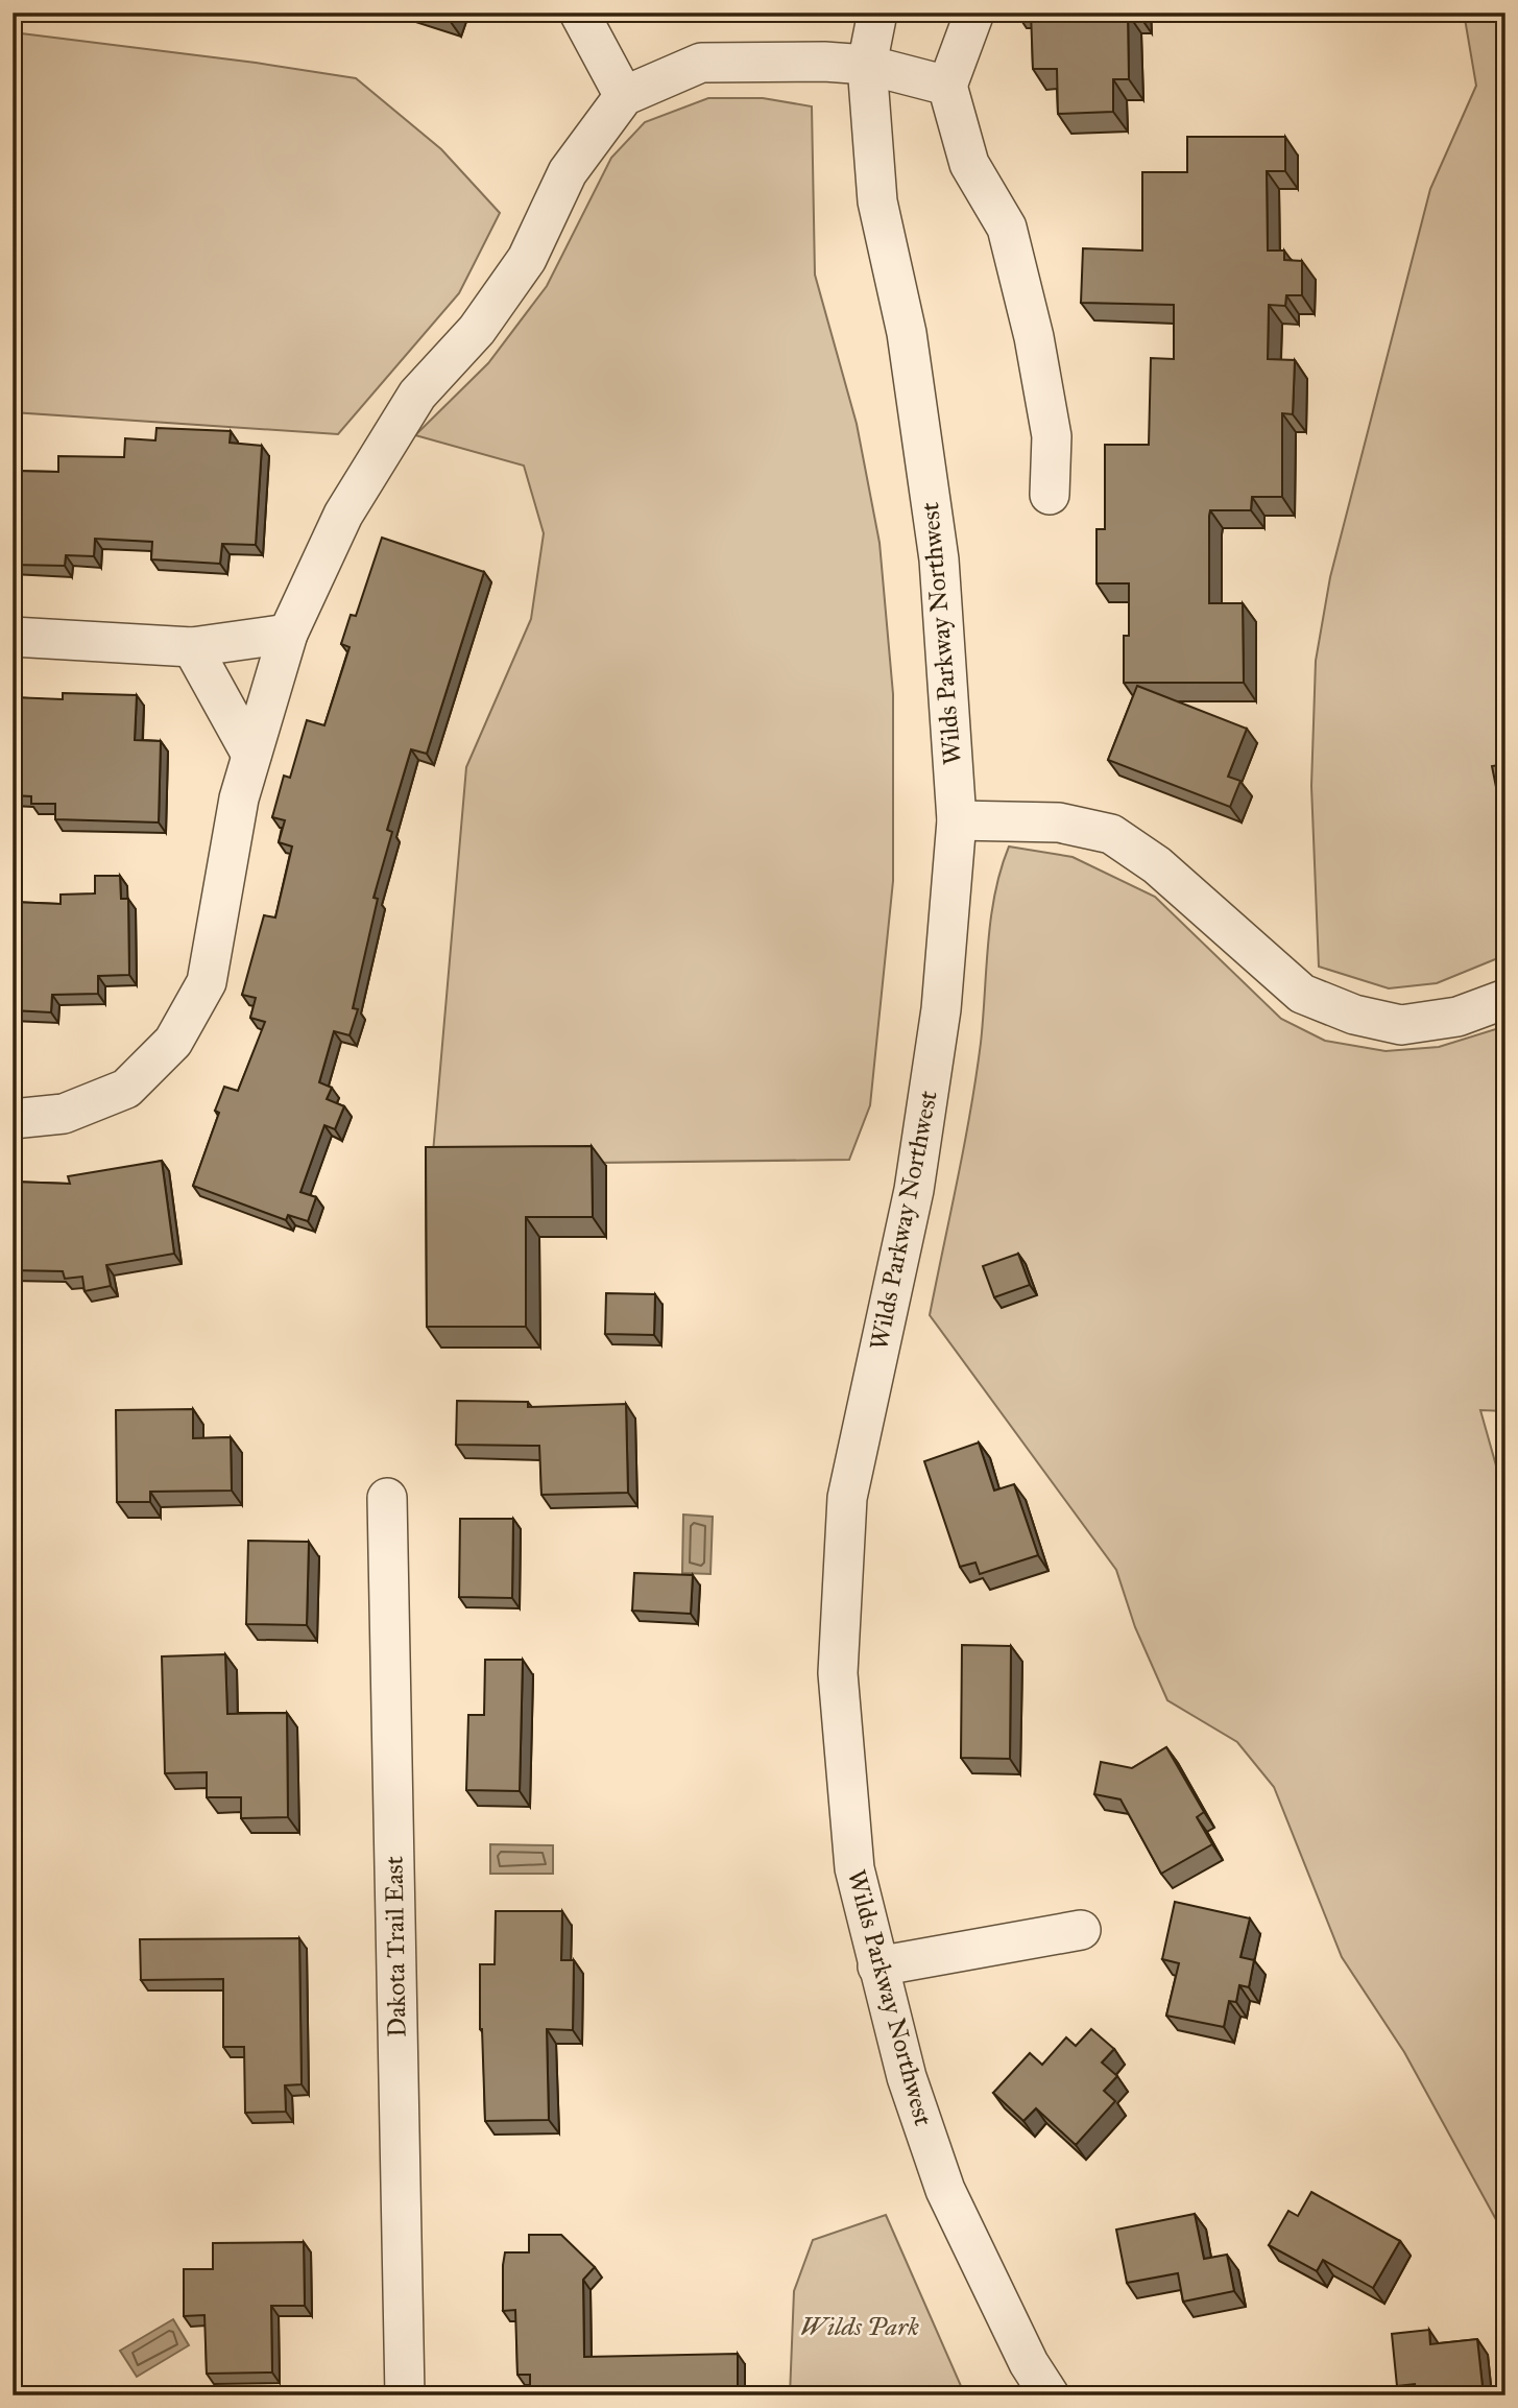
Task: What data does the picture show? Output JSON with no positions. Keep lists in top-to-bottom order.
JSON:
{
  "streets": {
    "street": ["Wilds Parkway Northwest", "Dakota Trail East"]
  },
  "parks": ["Wilds Park"]
}
